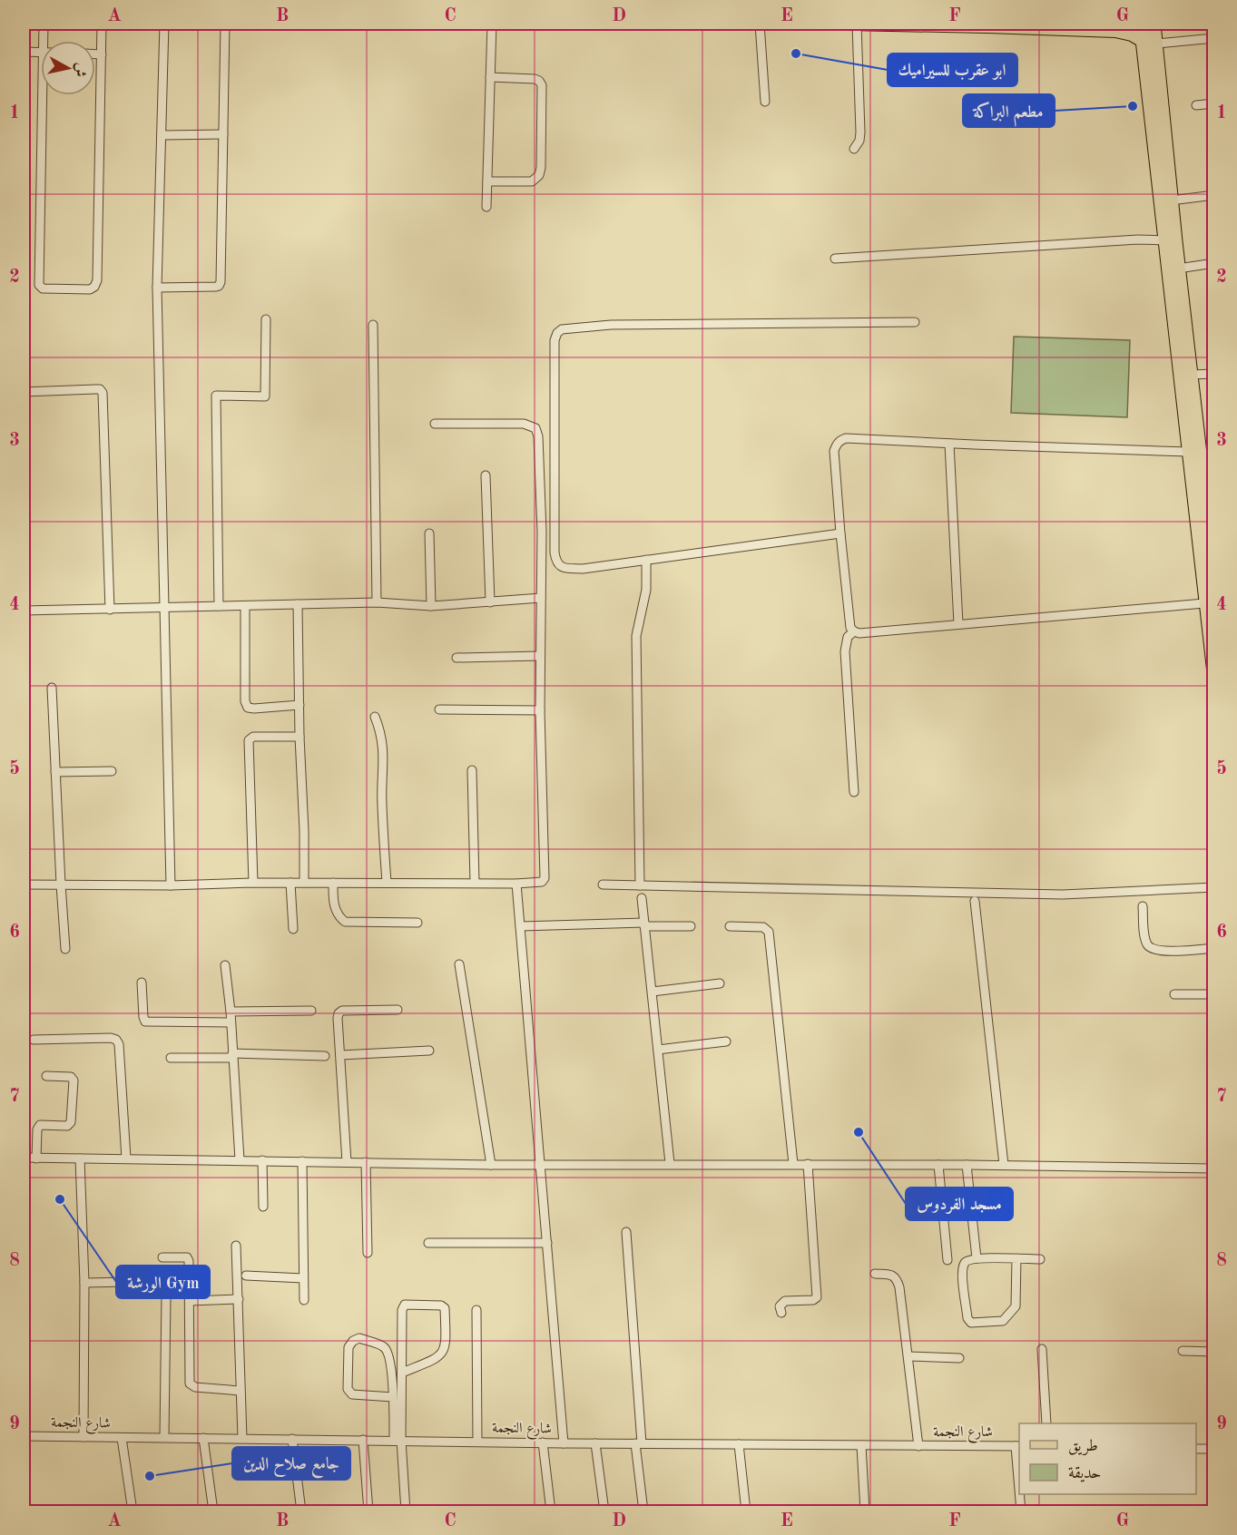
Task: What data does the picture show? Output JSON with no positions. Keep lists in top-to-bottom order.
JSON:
{
  "streets": {
    "street": ["شارع النجمة"]
  },
  "places": [
    "ابو عقرب للسيراميك",
    "مطعم البراكة",
    "مسجد الفردوس",
    "الورشة Gym",
    "جامع صلاح الدين"
  ],
  "legend": ["طريق", "حديقة"],
  "north": "right",
  "grid": {
    "columns": [
      "A",
      "B",
      "C",
      "D",
      "E",
      "F",
      "G"
    ],
    "rows": [
      "1",
      "2",
      "3",
      "4",
      "5",
      "6",
      "7",
      "8",
      "9"
    ]
  }
}
